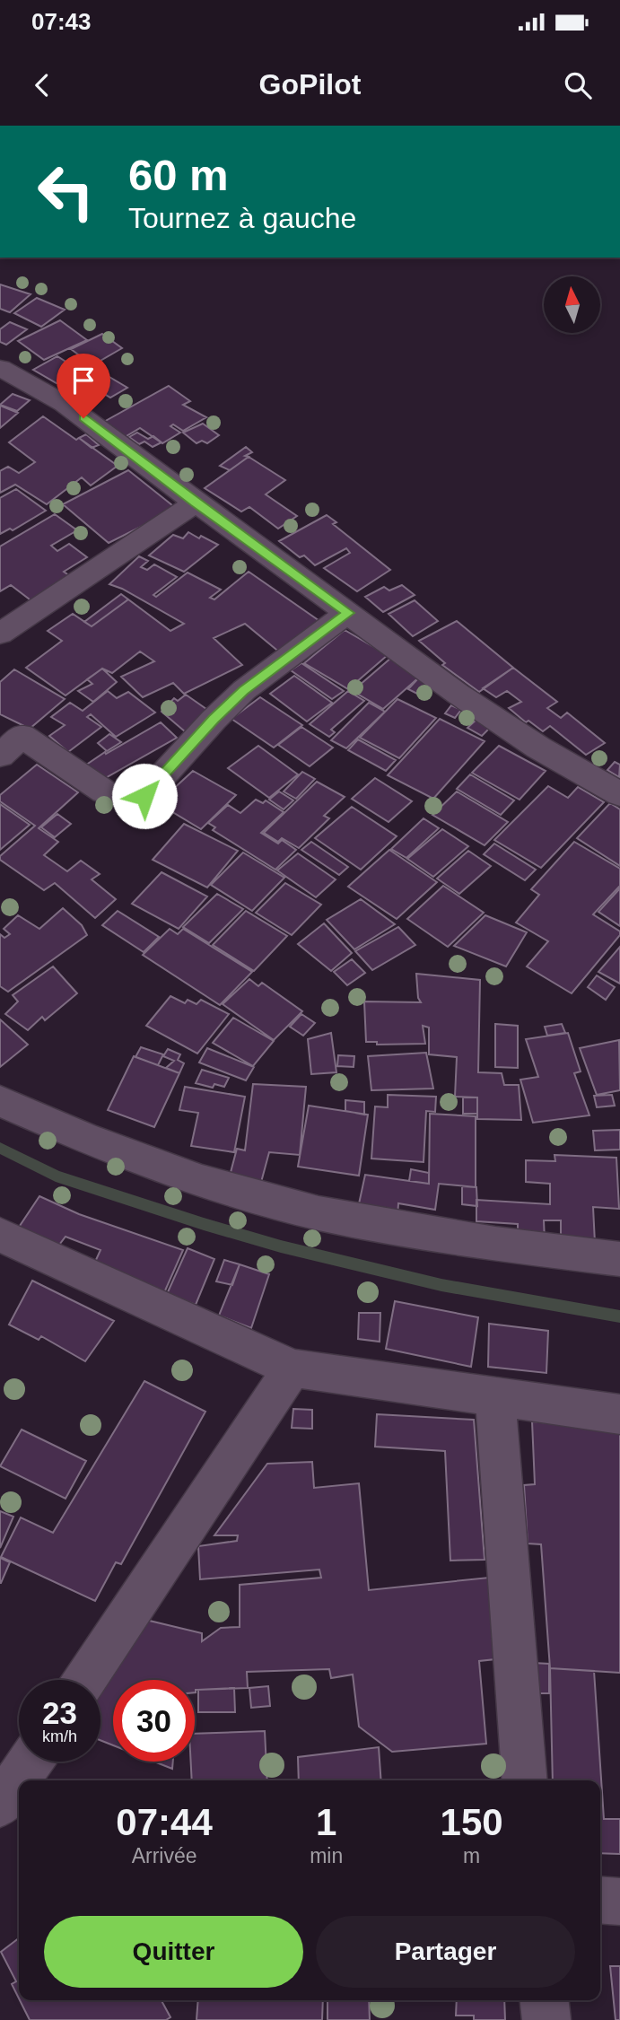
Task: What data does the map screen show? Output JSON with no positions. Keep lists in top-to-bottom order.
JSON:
{
  "north": "top",
  "page": {
    "status": "07:43",
    "header": "GoPilot",
    "turn": ["60 m", "Tournez à gauche"],
    "speed": "23 km/h",
    "limit": "30",
    "eta": [
      "07:44",
      "Arrivée",
      "1",
      "min",
      "150",
      "m"
    ],
    "buttons": ["Quitter", "Partager"]
  }
}
